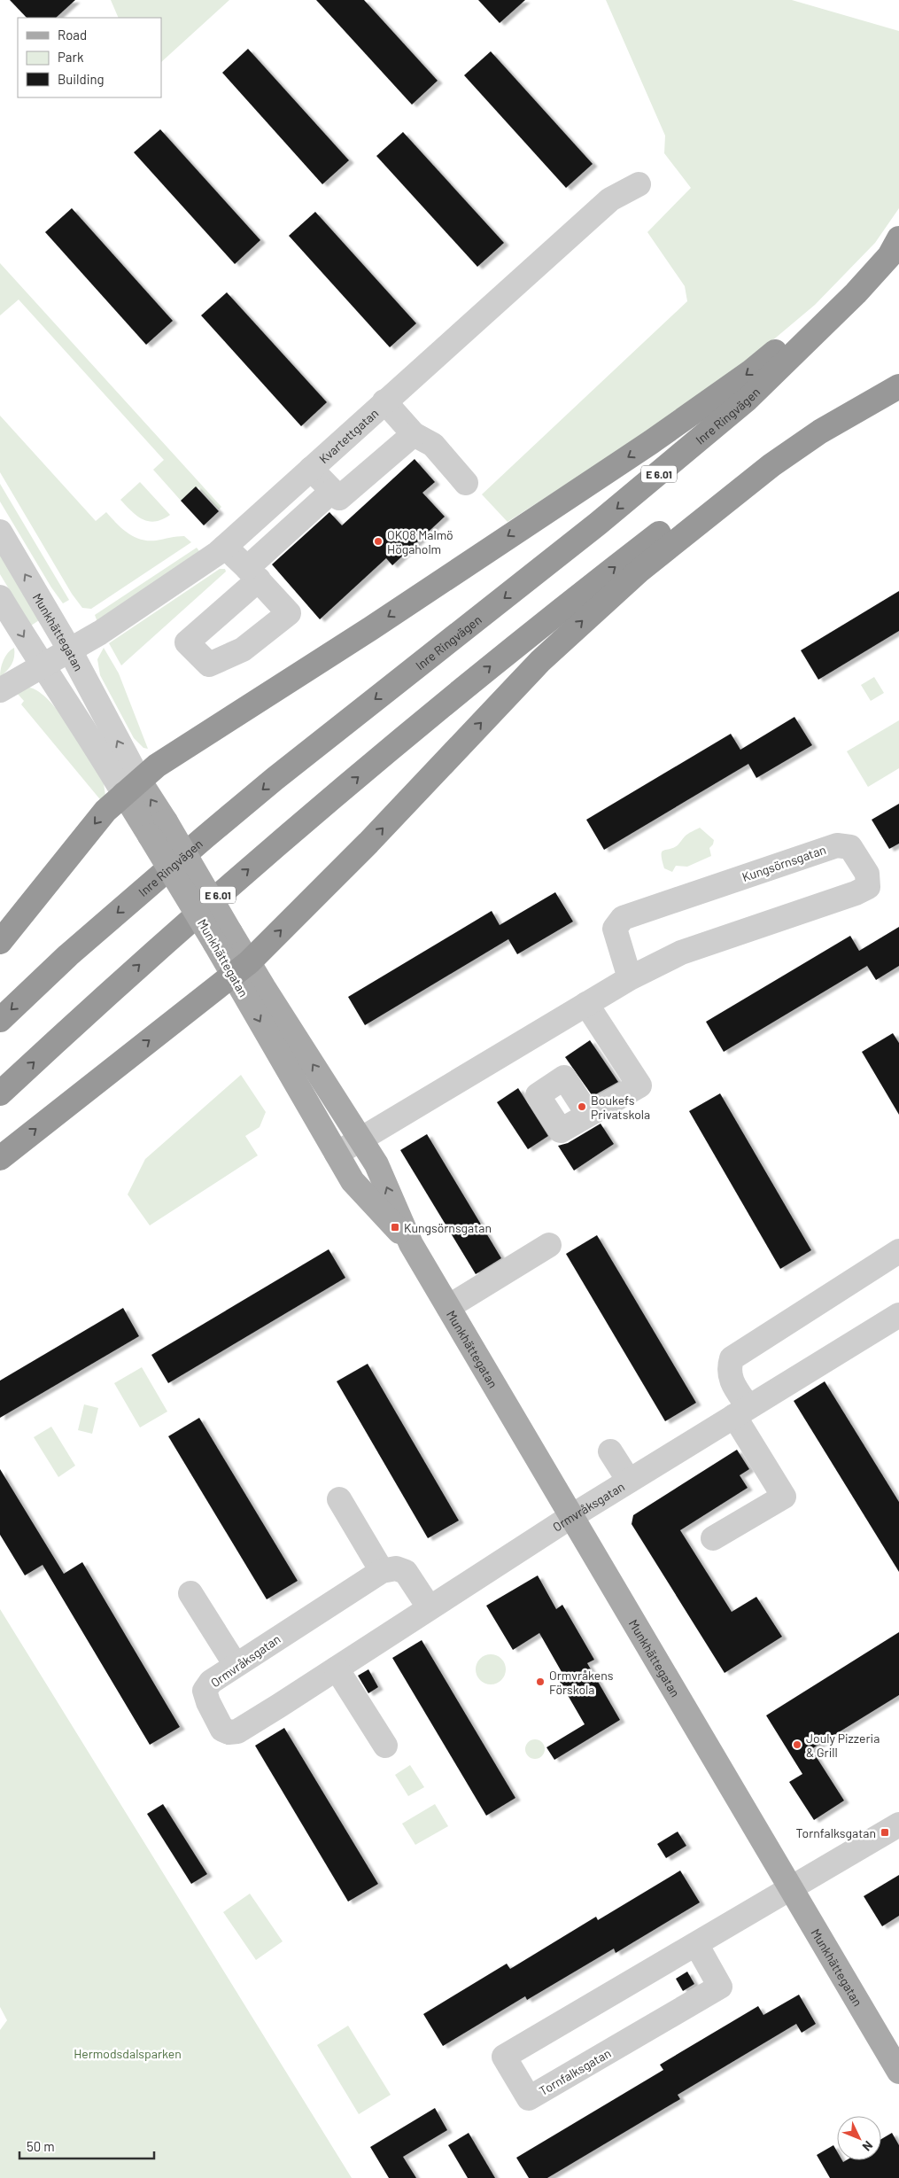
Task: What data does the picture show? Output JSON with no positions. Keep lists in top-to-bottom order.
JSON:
{
  "streets": {
    "highway": ["Inre Ringvägen", "E 6.01"],
    "main road": ["Munkhättegatan"],
    "street": [
      "Kvartettgatan",
      "Kungsörnsgatan",
      "Ormvråksgatan",
      "Tornfalksgatan"
    ]
  },
  "crossings": [
    ["Kvartettgatan", "Munkhättegatan"],
    ["Munkhättegatan", "Kungsörnsgatan"],
    ["Munkhättegatan", "Ormvråksgatan"],
    ["Munkhättegatan", "Tornfalksgatan"]
  ],
  "parks": ["Hermodsdalsparken"],
  "places": {
    "other": [
      "OKQ8 Malmö Högaholm",
      "Boukefs Privatskola",
      "Ormvråkens Förskola",
      "Jouly Pizzeria & Grill"
    ],
    "transit": ["Kungsörnsgatan", "Tornfalksgatan"]
  },
  "legend": ["Road", "Park", "Building"],
  "scale_bar": "50 m",
  "north": "bottom right"
}
